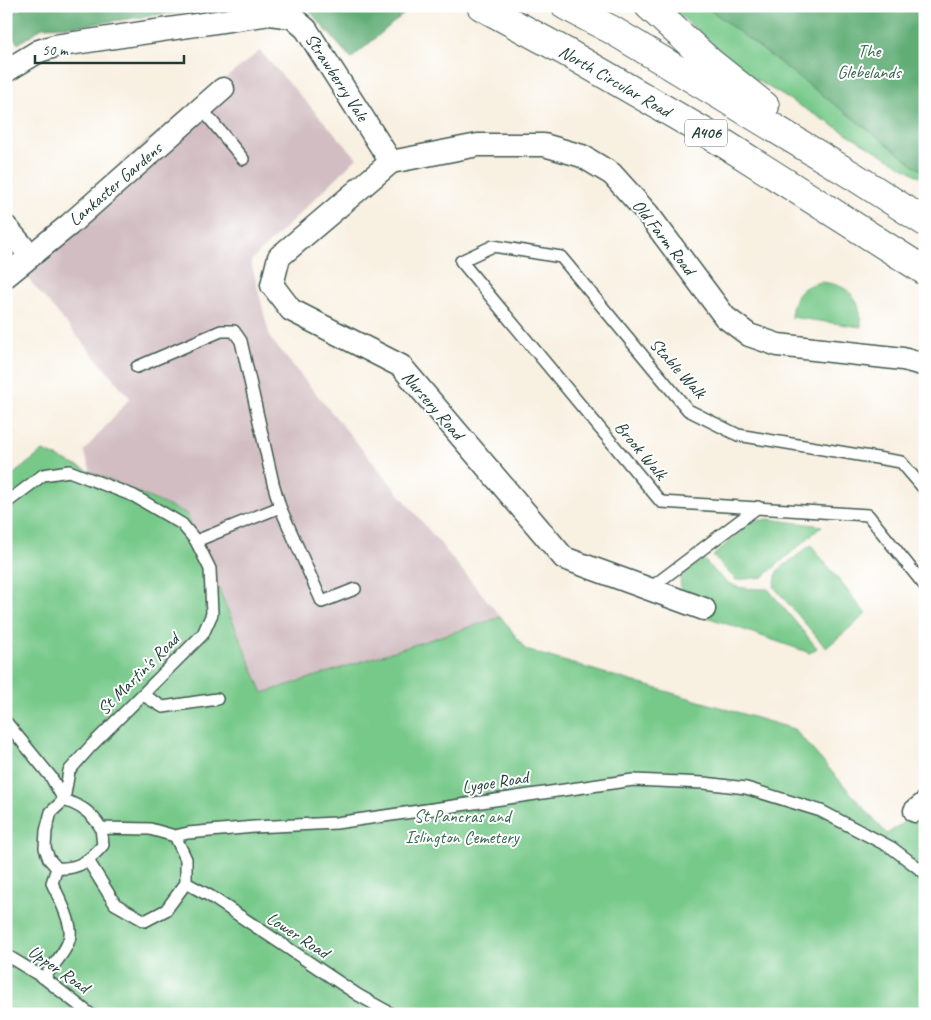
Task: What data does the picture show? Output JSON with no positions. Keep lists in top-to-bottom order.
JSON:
{
  "streets": {
    "highway": ["North Circular Road", "A406"],
    "street": [
      "Strawberry Vale",
      "Lankaster Gardens",
      "Old Farm Road",
      "Nursery Road"
    ],
    "lane": [
      "Stable Walk",
      "Brook Walk",
      "St Martin's Road",
      "Lygoe Road",
      "Lower Road",
      "Upper Road"
    ]
  },
  "crossings": [
    ["Strawberry Vale", "Old Farm Road"],
    ["Strawberry Vale", "Nursery Road"],
    ["Old Farm Road", "Nursery Road"],
    ["Stable Walk", "Brook Walk"],
    ["St Martin's Road", "Lygoe Road"],
    ["Lygoe Road", "Lower Road"]
  ],
  "parks": ["The Glebelands", "St Pancras and Islington Cemetery"],
  "scale_bar": "50 m"
}
